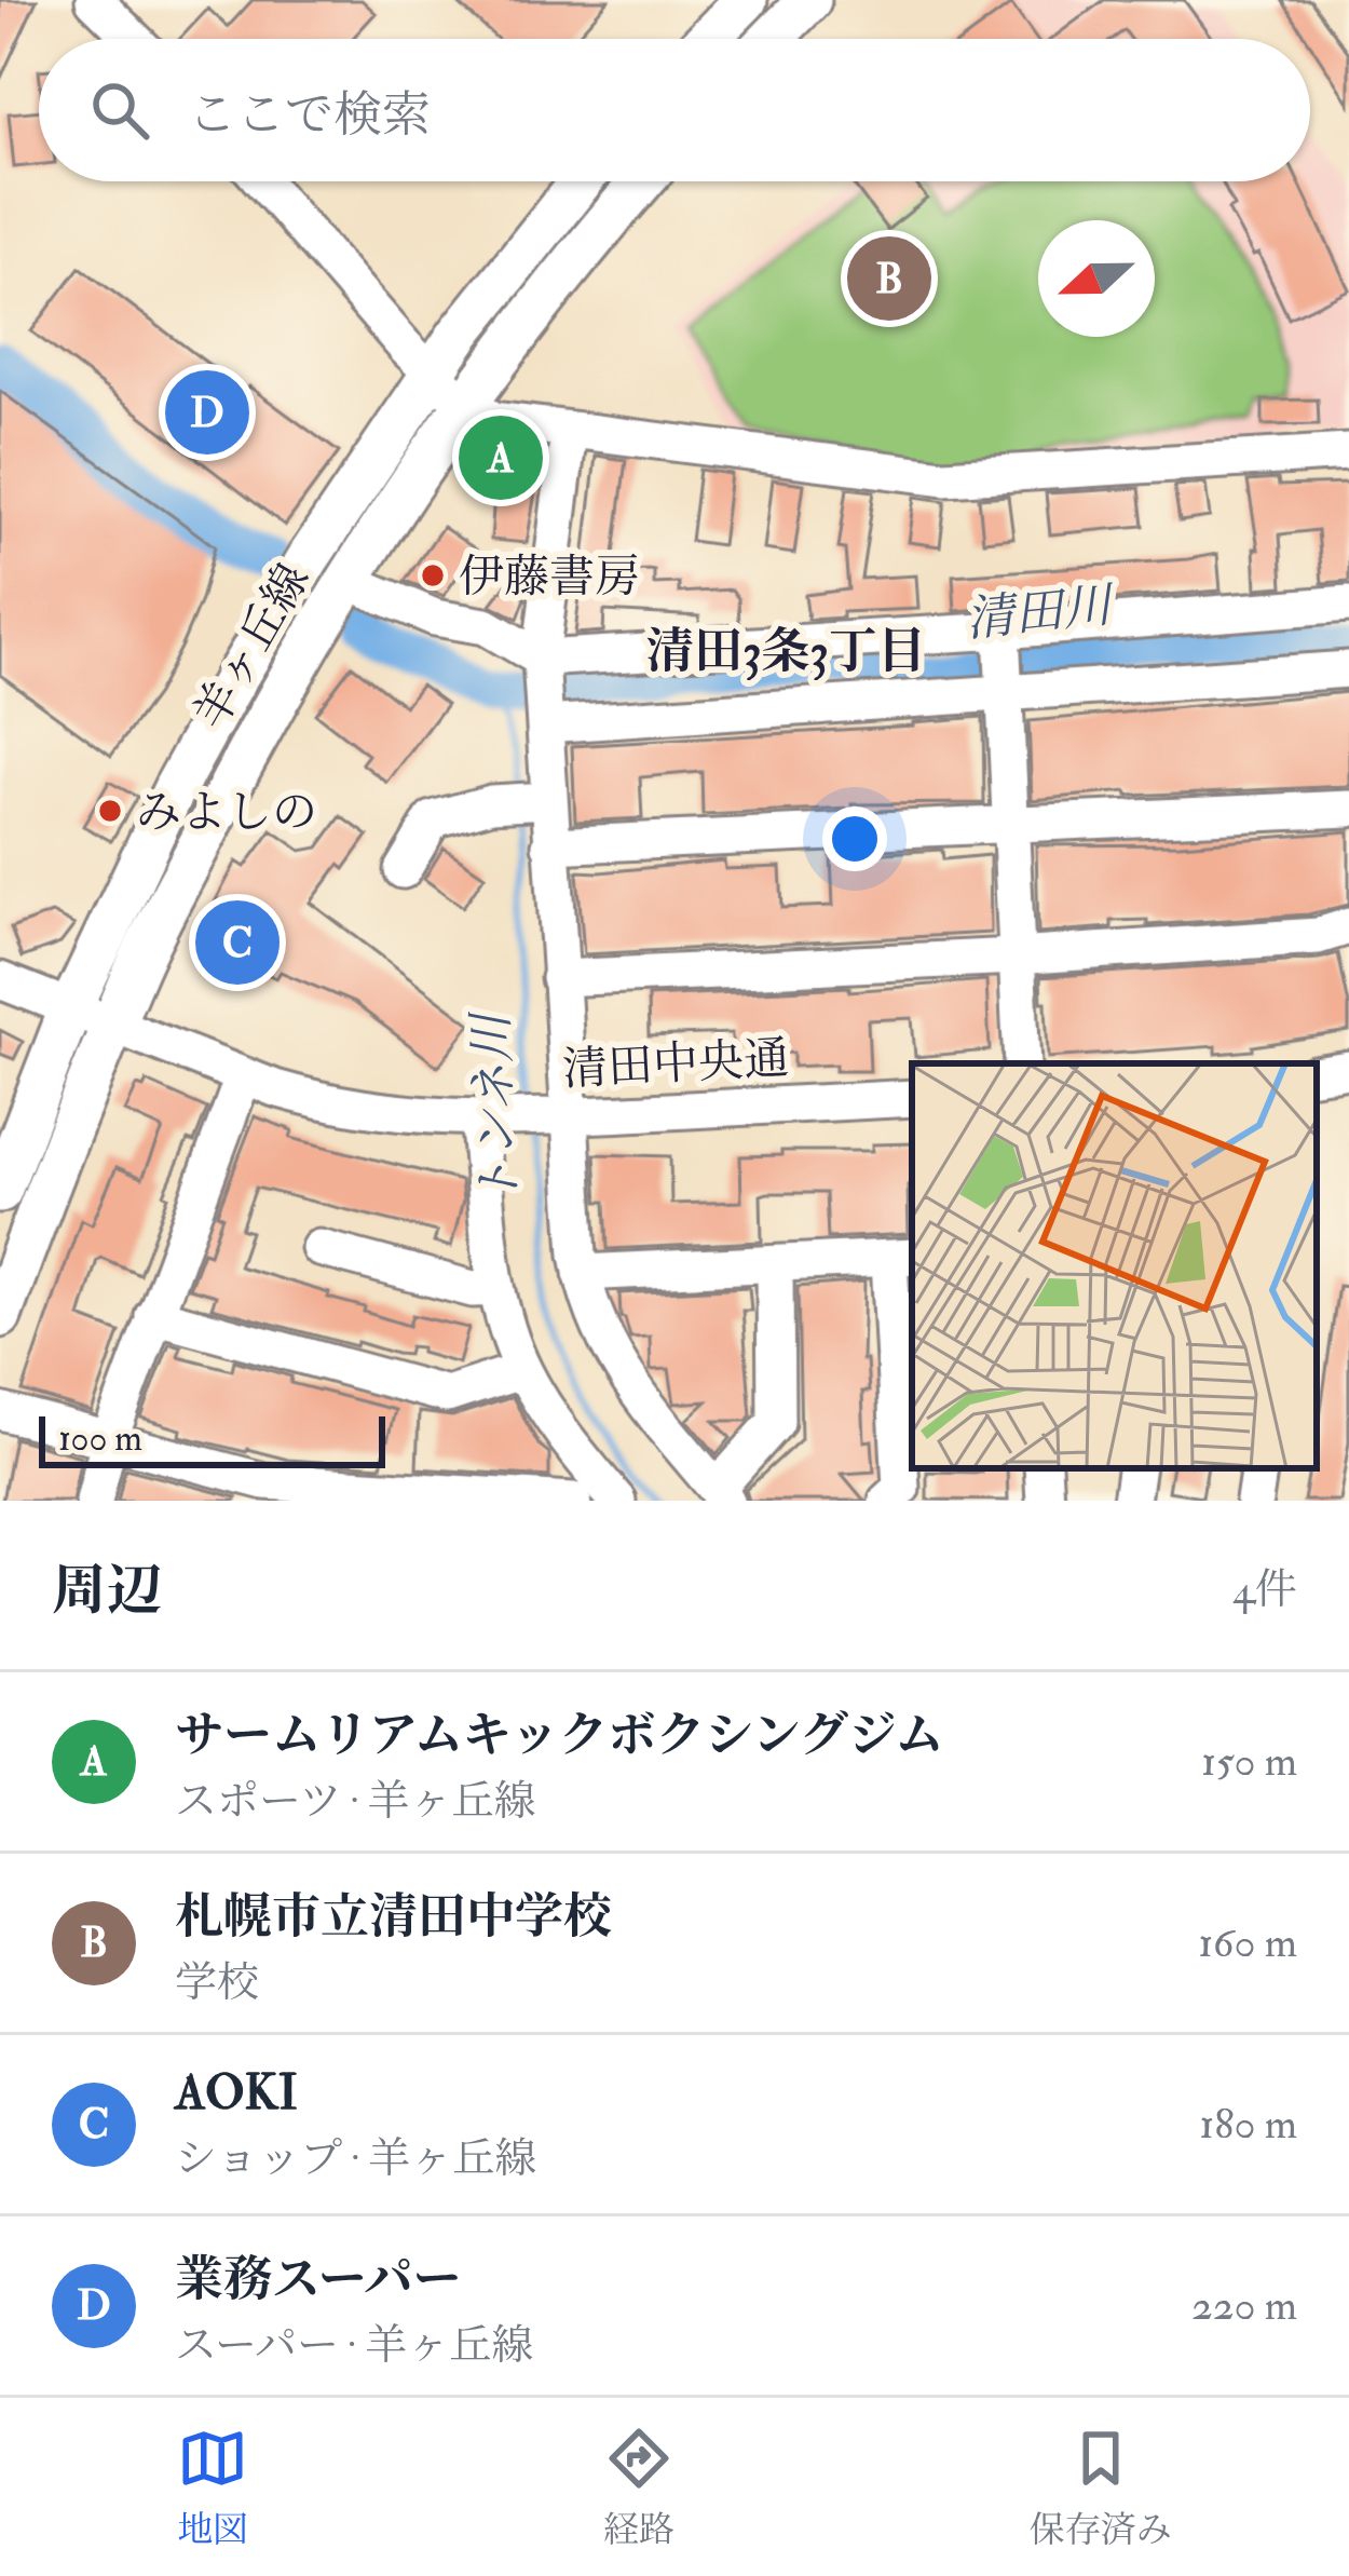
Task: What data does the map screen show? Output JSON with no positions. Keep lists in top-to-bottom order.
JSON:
{
  "streets": {
    "main road": ["羊ヶ丘線"],
    "street": ["清田中央通"]
  },
  "crossings": [
    ["羊ヶ丘線", "清田中央通"]
  ],
  "districts": ["清田3条3丁目"],
  "water": ["清田川", "トンネ川"],
  "places": ["伊藤書房", "みよしの"],
  "scale_bar": "100 m",
  "north": "left",
  "page": {
    "search": "ここで検索",
    "pins": [
      "B",
      "D",
      "A",
      "C"
    ],
    "scale": "100 m",
    "heading": ["周辺", "4件"],
    "list": [
      {
        "mark": "A",
        "name": "サームリアムキックボクシングジム",
        "note": "スポーツ · 羊ヶ丘線",
        "value": "150 m"
      },
      {
        "mark": "B",
        "name": "札幌市立清田中学校",
        "note": "学校",
        "value": "160 m"
      },
      {
        "mark": "C",
        "name": "AOKI",
        "note": "ショップ · 羊ヶ丘線",
        "value": "180 m"
      },
      {
        "mark": "D",
        "name": "業務スーパー",
        "note": "スーパー · 羊ヶ丘線",
        "value": "220 m"
      }
    ],
    "nav": ["地図", "経路", "保存済み"]
  }
}
